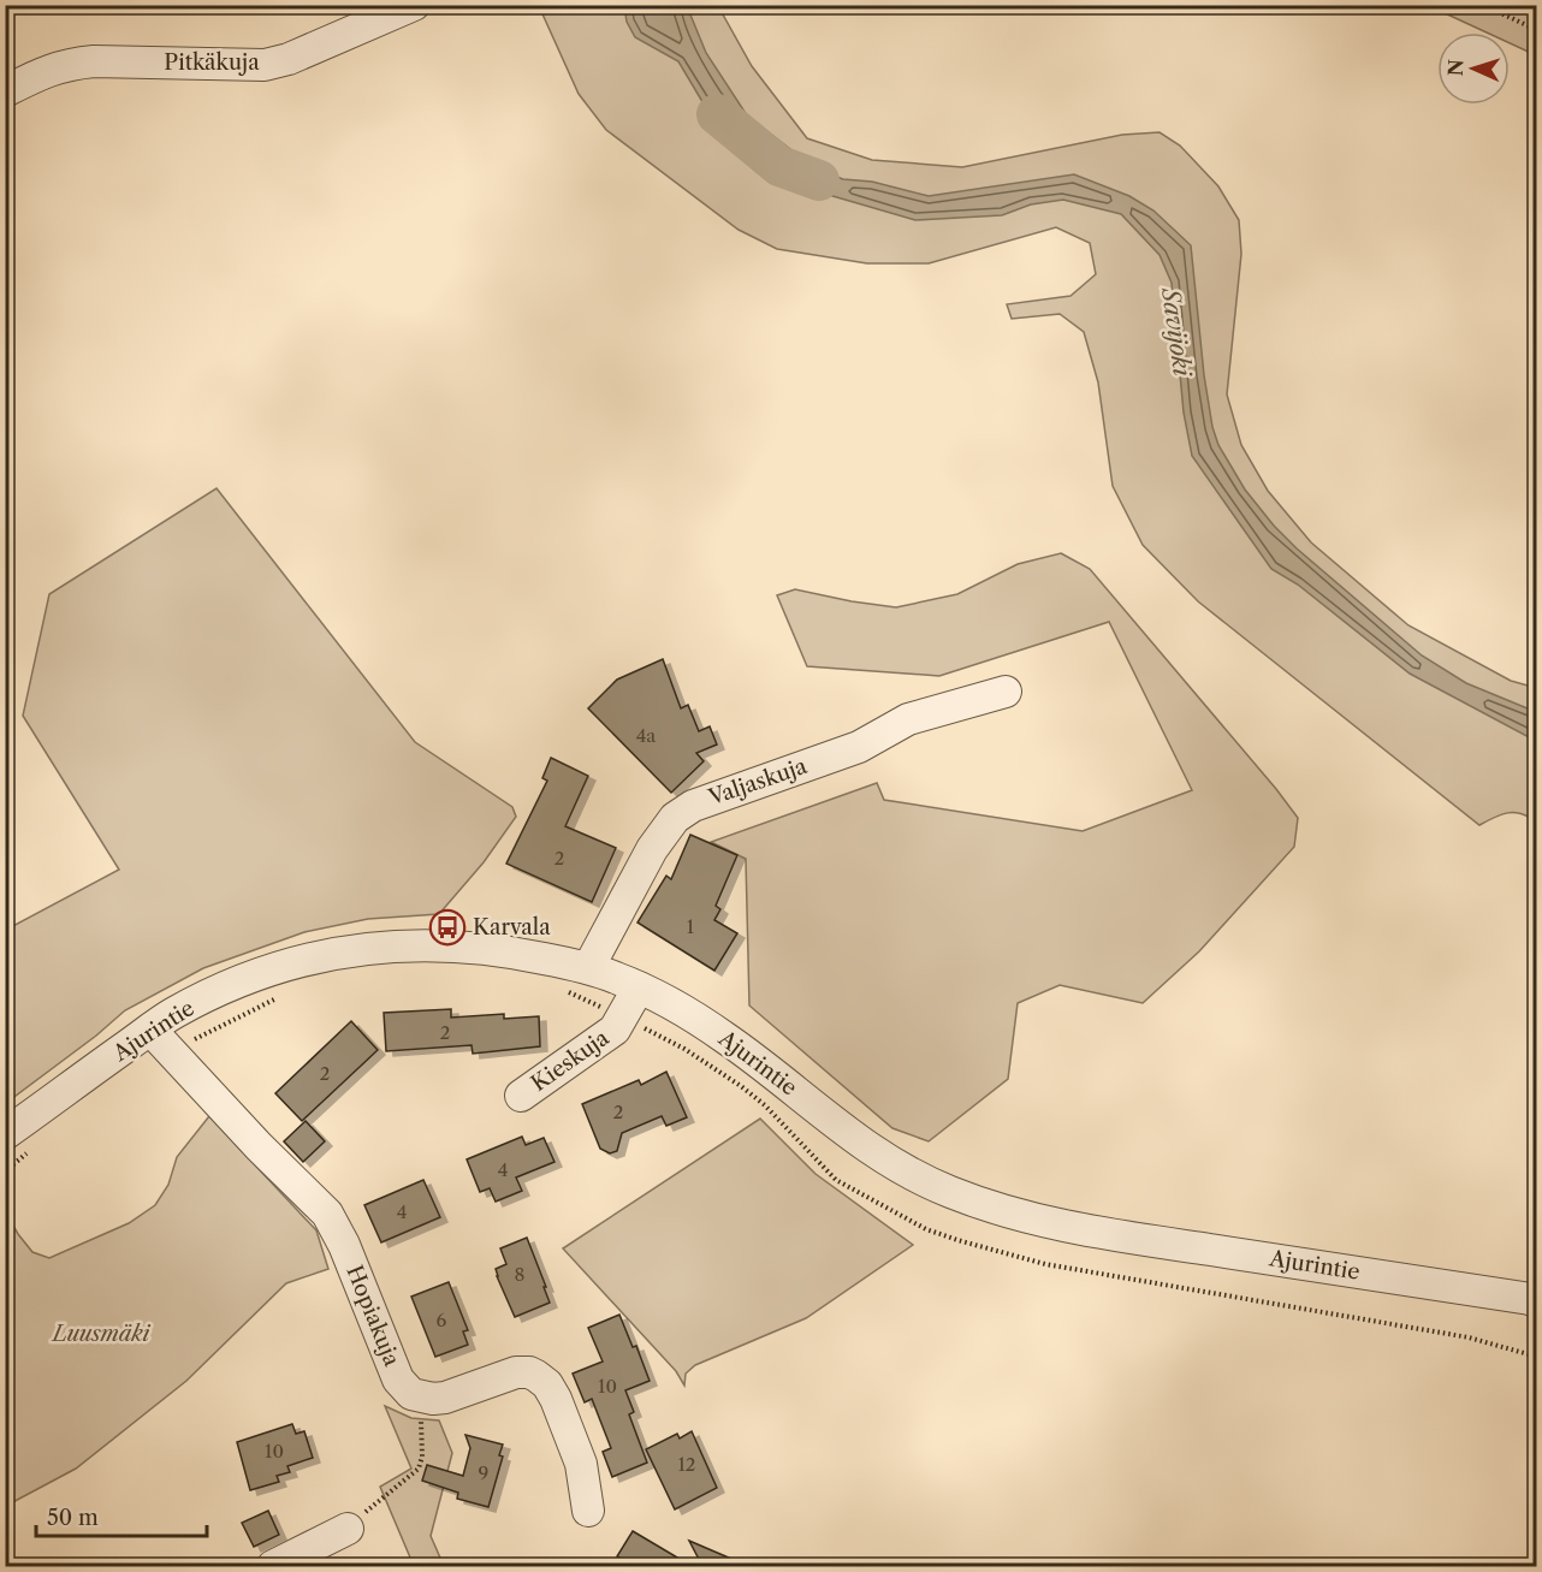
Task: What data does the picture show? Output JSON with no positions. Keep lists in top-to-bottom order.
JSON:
{
  "streets": {
    "street": [
      "Pitkäkuja",
      "Valjaskuja",
      "Ajurintie",
      "Kieskuja",
      "Hopiakuja"
    ]
  },
  "crossings": [
    ["Valjaskuja", "Ajurintie"],
    ["Ajurintie", "Kieskuja"],
    ["Ajurintie", "Hopiakuja"]
  ],
  "water": ["Savijoki"],
  "parks": ["Luusmäki"],
  "places": {
    "bus stop": ["Karvala"]
  },
  "house_numbers": [
    "4a",
    "2",
    "1",
    "2",
    "2",
    "2",
    "4",
    "4",
    "8",
    "6",
    "10",
    "10",
    "12",
    "9"
  ],
  "scale_bar": "50 m",
  "north": "left"
}
